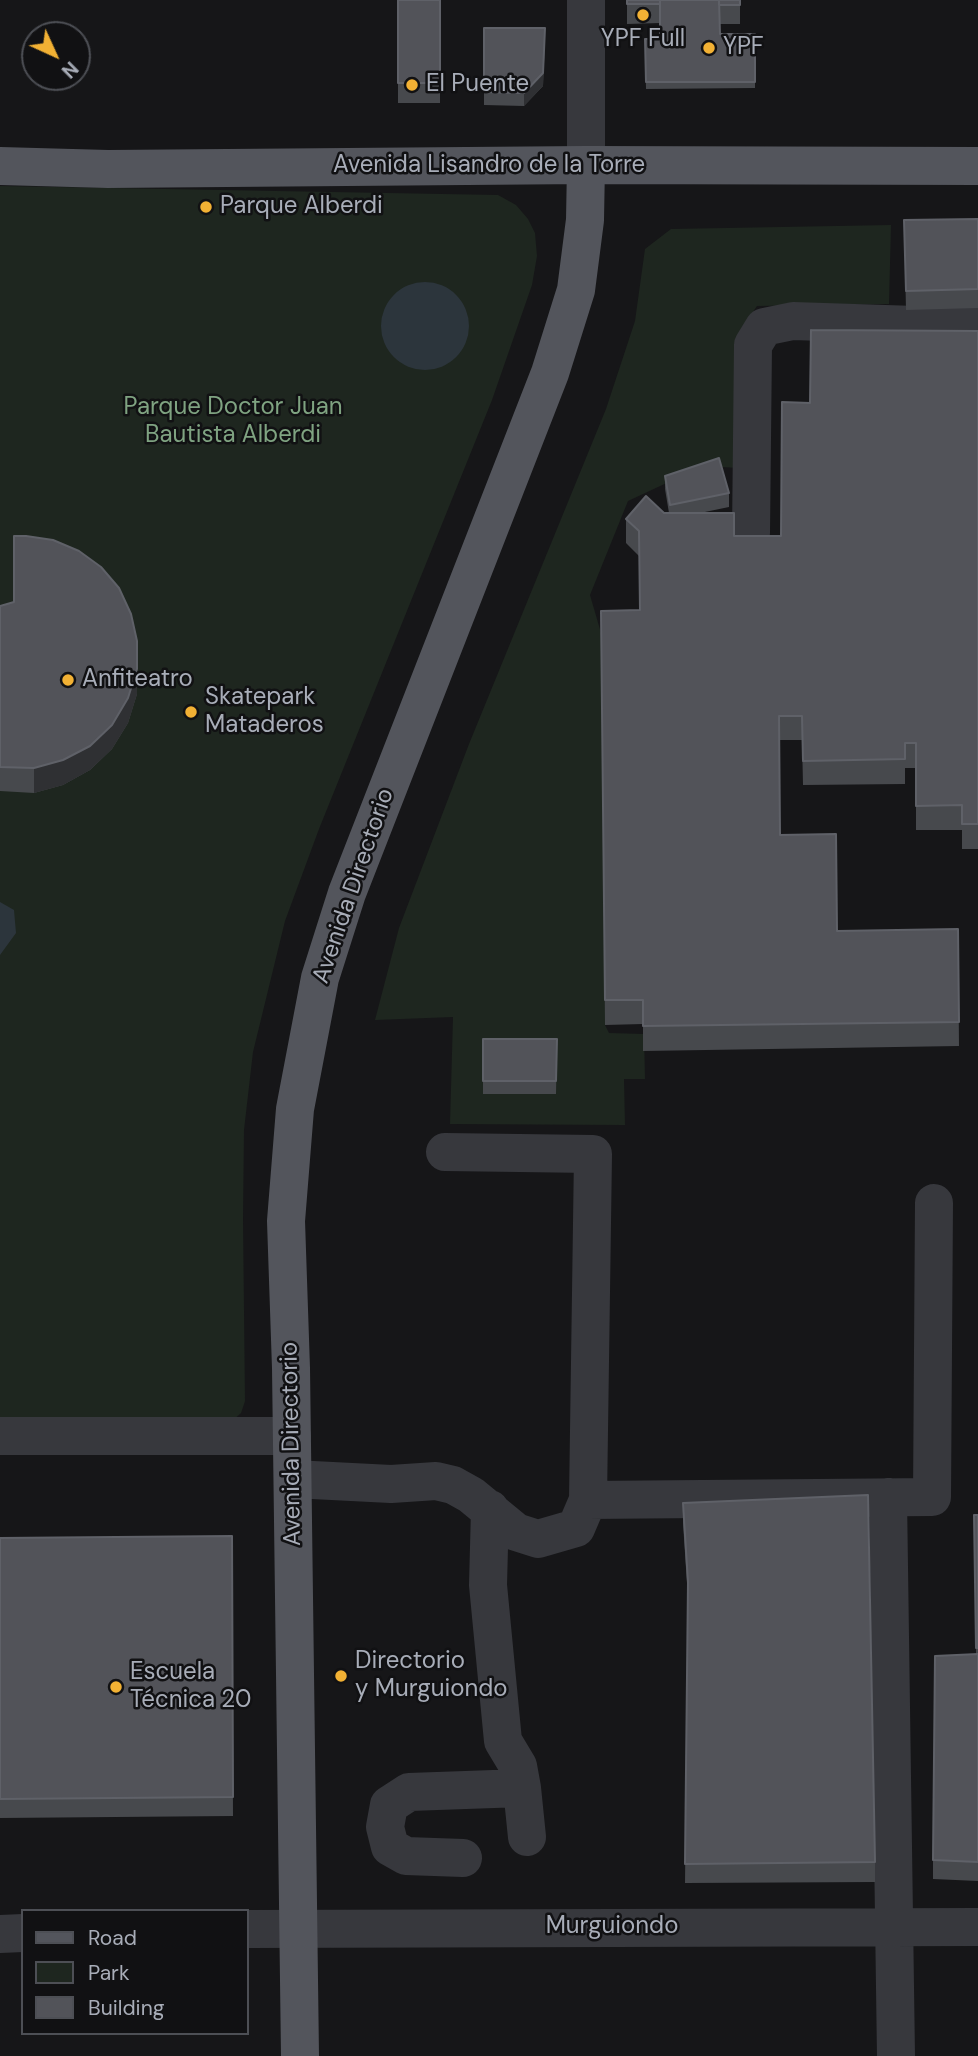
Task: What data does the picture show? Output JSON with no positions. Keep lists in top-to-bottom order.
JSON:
{
  "streets": {
    "main road": ["Avenida Lisandro de la Torre", "Avenida Directorio"],
    "street": ["Murguiondo"]
  },
  "crossings": [
    ["Avenida Lisandro de la Torre", "Avenida Directorio"],
    ["Avenida Directorio", "Murguiondo"]
  ],
  "parks": ["Parque Doctor Juan Bautista Alberdi"],
  "places": [
    "YPF Full",
    "YPF",
    "El Puente",
    "Parque Alberdi",
    "Anfiteatro",
    "Skatepark Mataderos",
    "Directorio y Murguiondo",
    "Escuela Técnica 20"
  ],
  "legend": ["Road", "Park", "Building"],
  "north": "bottom right"
}
